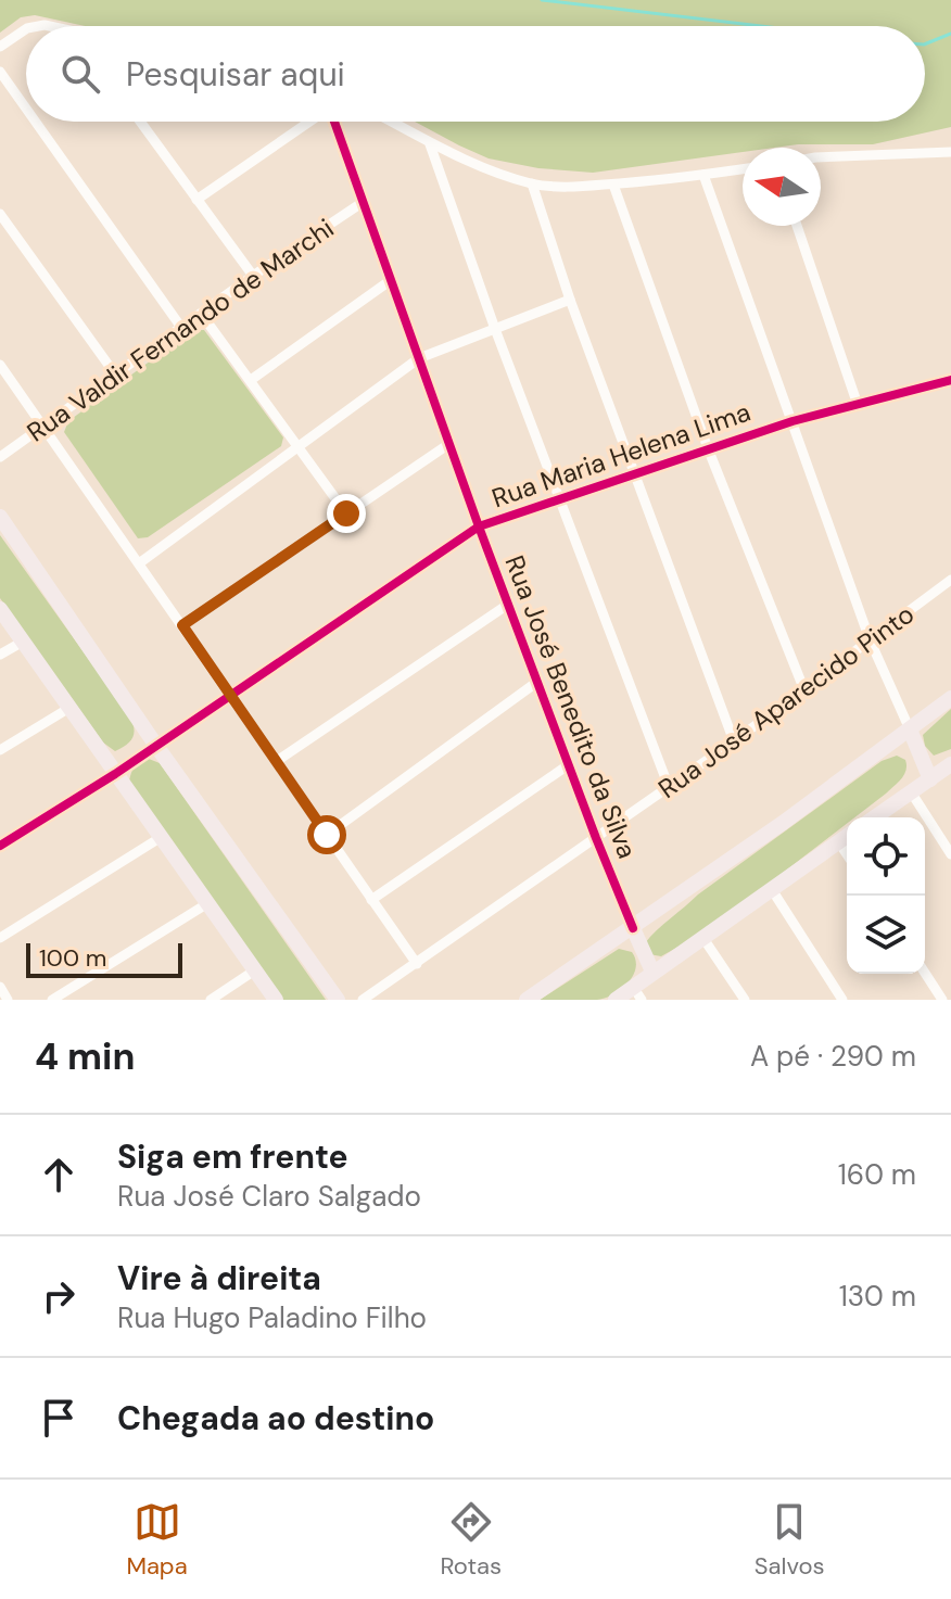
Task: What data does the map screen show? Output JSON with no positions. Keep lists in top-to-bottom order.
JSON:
{
  "streets": {
    "street": [
      "Rua Valdir Fernando de Marchi",
      "Rua Maria Helena Lima",
      "Rua José Aparecido Pinto",
      "Rua José Benedito da Silva"
    ]
  },
  "crossings": [
    ["Rua Valdir Fernando de Marchi", "Rua José Benedito da Silva"],
    ["Rua Maria Helena Lima", "Rua José Benedito da Silva"],
    ["Rua José Aparecido Pinto", "Rua José Benedito da Silva"]
  ],
  "scale_bar": "100 m",
  "north": "left",
  "page": {
    "search": "Pesquisar aqui",
    "scale": "100 m",
    "heading": ["4 min", "A pé · 290 m"],
    "list": [
      ["Siga em frente", "Rua José Claro Salgado", "160 m"],
      ["Vire à direita", "Rua Hugo Paladino Filho", "130 m"],
      "Chegada ao destino"
    ],
    "nav": ["Mapa", "Rotas", "Salvos"]
  }
}
